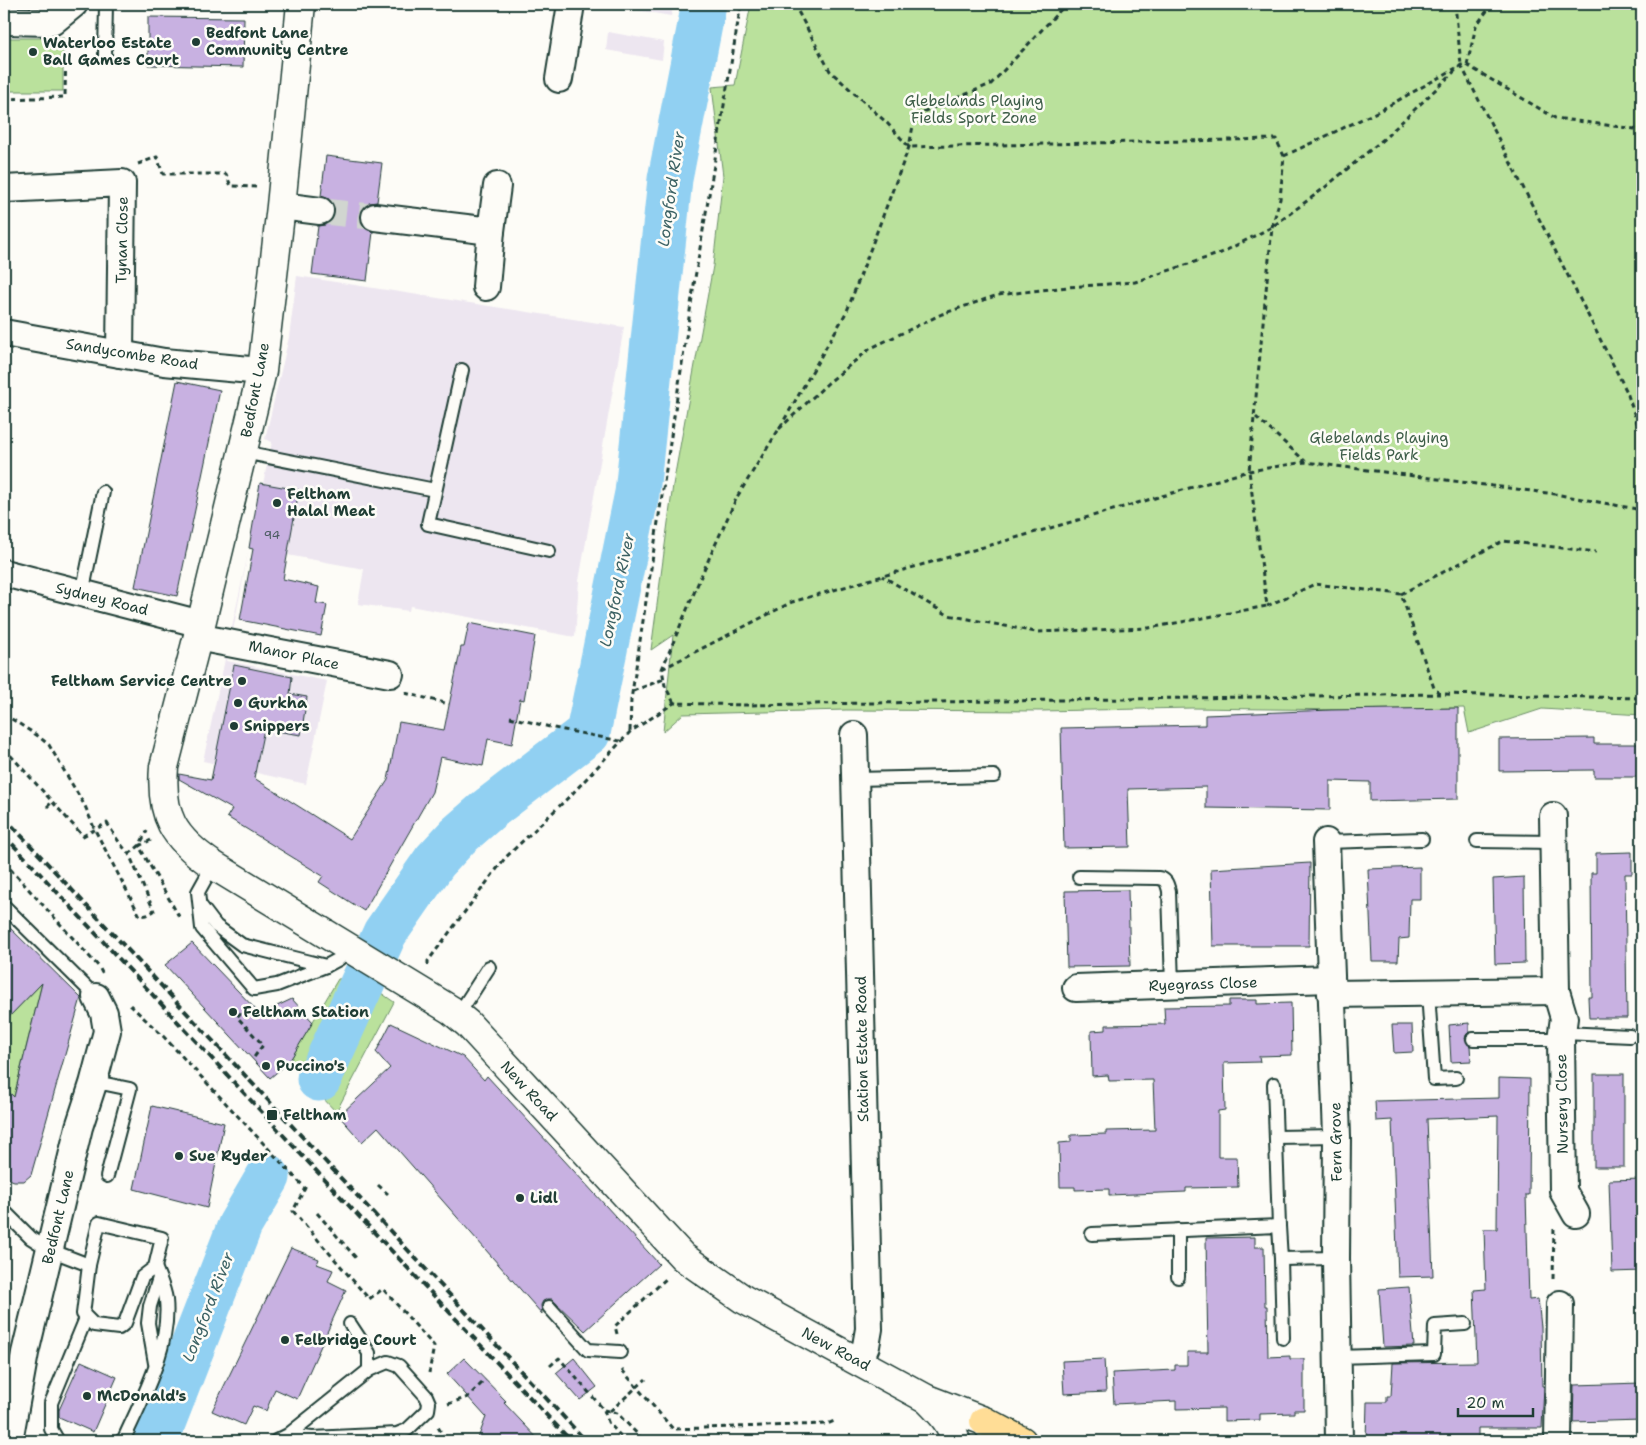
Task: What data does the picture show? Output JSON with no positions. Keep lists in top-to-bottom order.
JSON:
{
  "streets": {
    "main road": ["Bedfont Lane", "New Road"],
    "street": [
      "Tynan Close",
      "Sandycombe Road",
      "Sydney Road",
      "Manor Place",
      "Ryegrass Close",
      "Station Estate Road",
      "Nursery Close",
      "Fern Grove"
    ]
  },
  "crossings": [
    ["Tynan Close", "Sandycombe Road"],
    ["Sandycombe Road", "Bedfont Lane"],
    ["Bedfont Lane", "Sydney Road"],
    ["Bedfont Lane", "Manor Place"],
    ["Bedfont Lane", "New Road"],
    ["Sydney Road", "Manor Place"],
    ["Ryegrass Close", "Fern Grove"],
    ["Station Estate Road", "New Road"]
  ],
  "water": ["Longford River"],
  "parks": ["Glebelands Playing Fields Sport Zone", "Glebelands Playing Fields Park"],
  "places": {
    "other": [
      "Bedfont Lane Community Centre",
      "Waterloo Estate Ball Games Court",
      "Feltham Halal Meat",
      "Feltham Service Centre",
      "Gurkha",
      "Snippers",
      "Feltham Station",
      "Puccino's",
      "Sue Ryder",
      "Lidl",
      "Felbridge Court",
      "McDonald's"
    ],
    "transit": ["Feltham"]
  },
  "house_numbers": ["94"],
  "scale_bar": "20 m"
}
